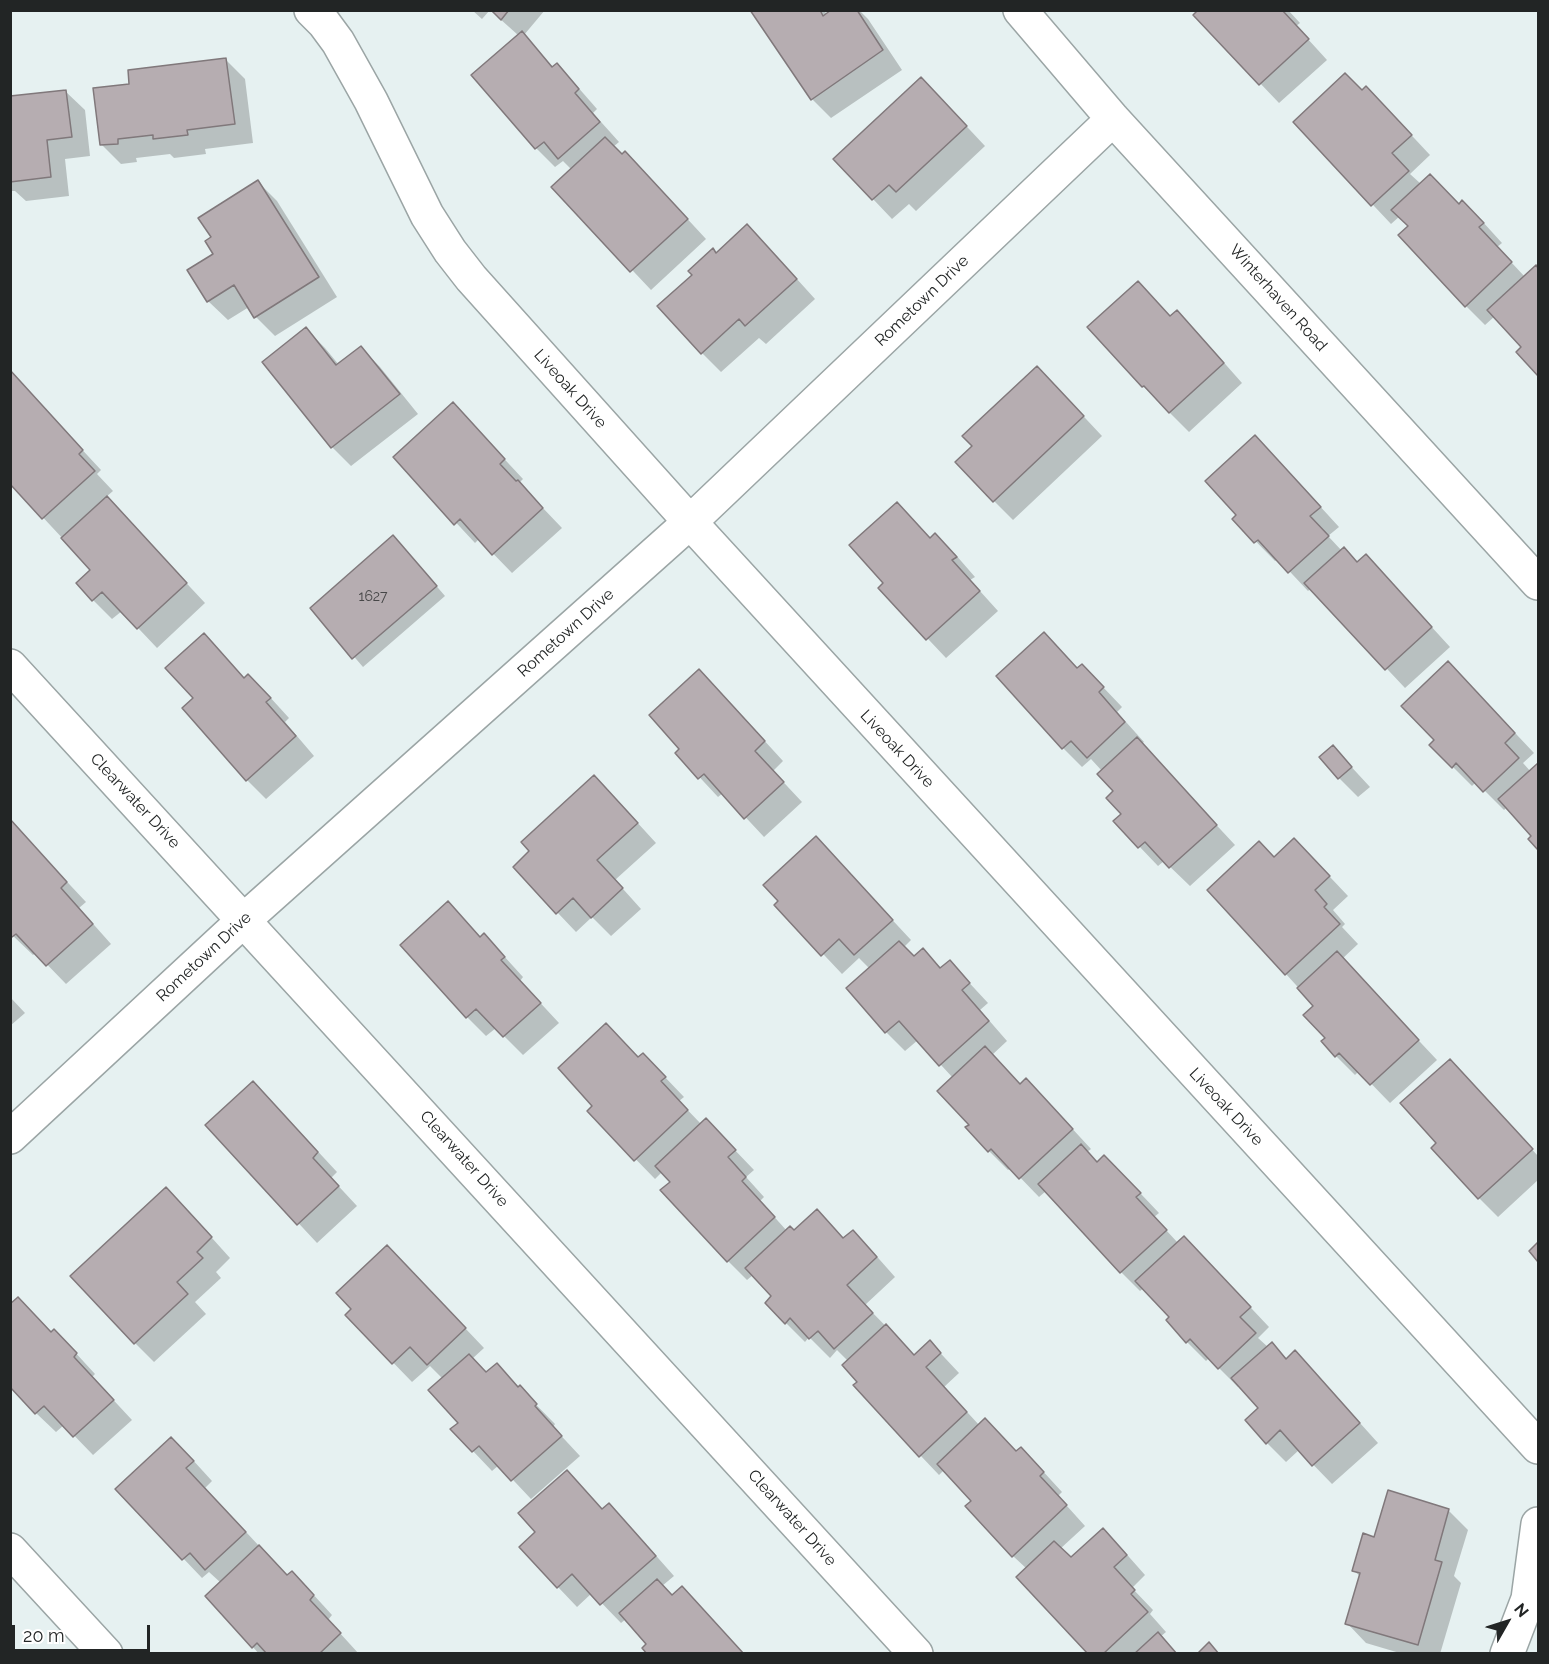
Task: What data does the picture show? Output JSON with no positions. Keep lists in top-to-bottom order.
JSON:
{
  "streets": {
    "street": [
      "Winterhaven Road",
      "Rometown Drive",
      "Liveoak Drive",
      "Clearwater Drive"
    ]
  },
  "crossings": [
    ["Winterhaven Road", "Rometown Drive"],
    ["Rometown Drive", "Liveoak Drive"],
    ["Rometown Drive", "Clearwater Drive"]
  ],
  "house_numbers": ["1627"],
  "scale_bar": "20 m",
  "north": "top right"
}
